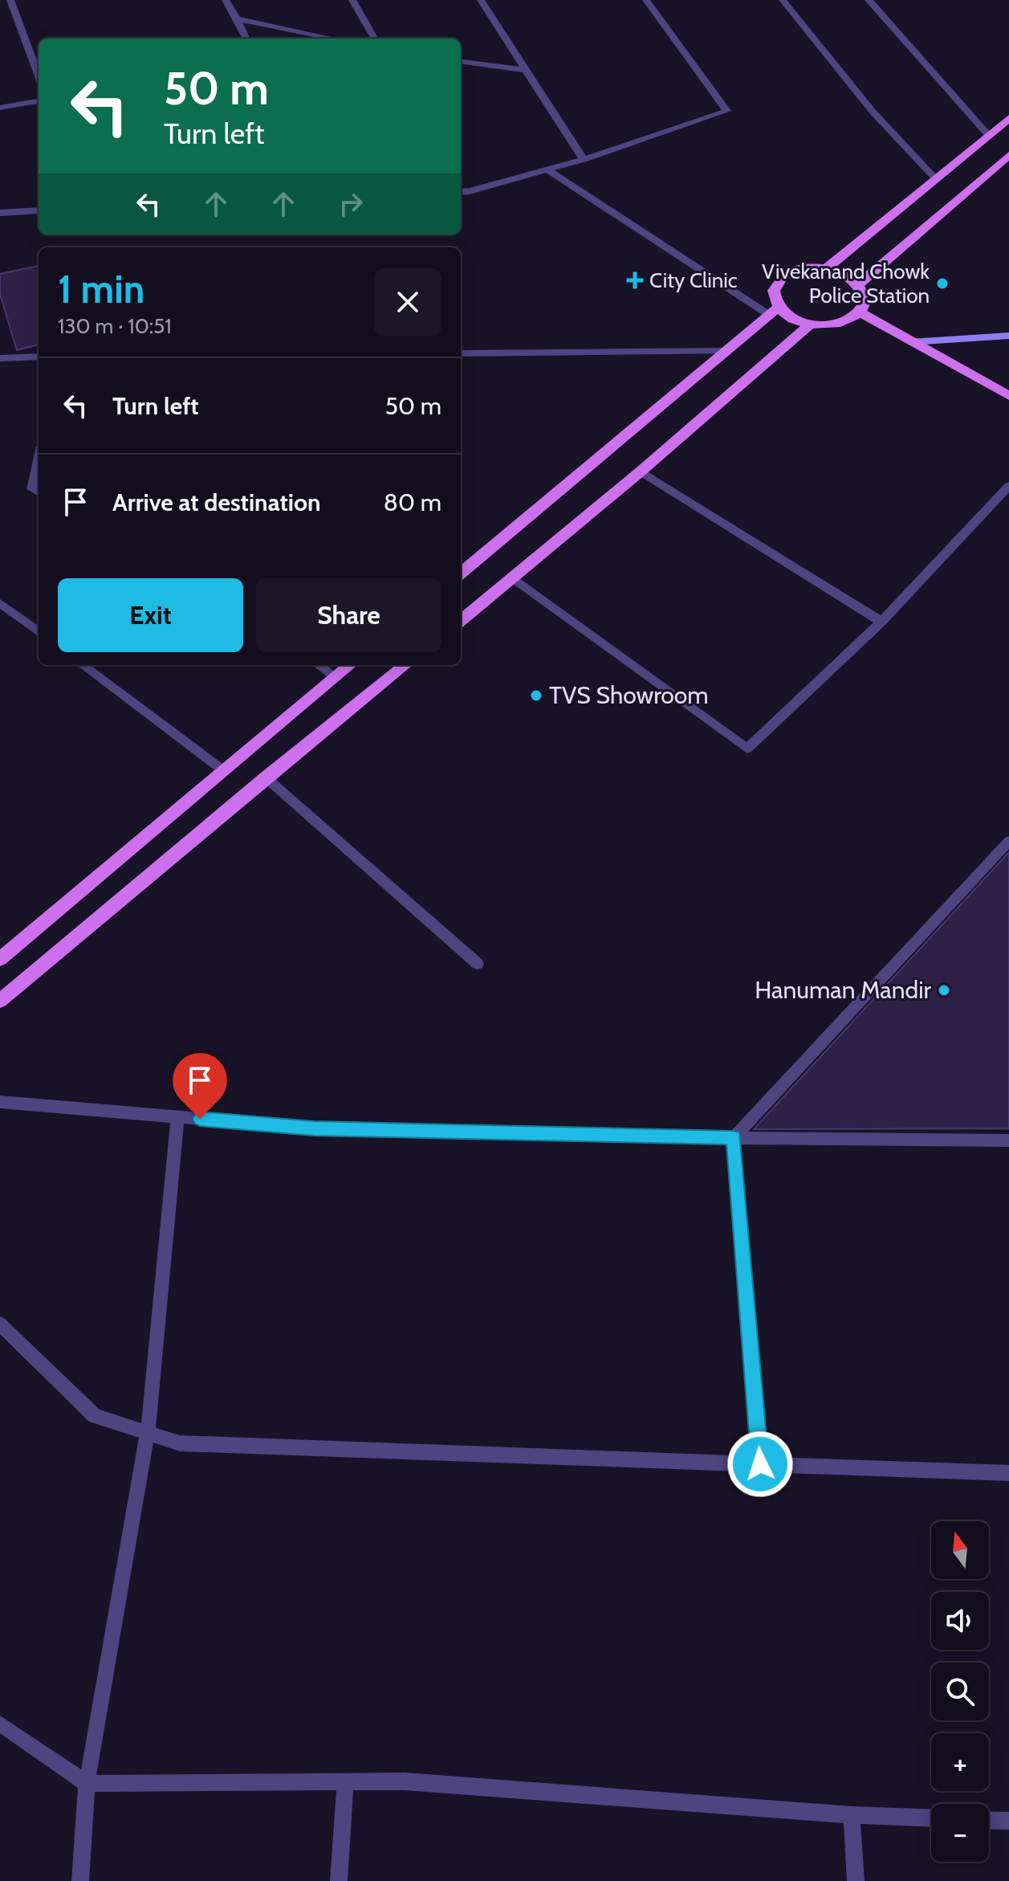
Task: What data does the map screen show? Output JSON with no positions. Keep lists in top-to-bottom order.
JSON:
{
  "places": {
    "health": ["City Clinic"],
    "other": ["Vivekanand Chowk Police Station", "TVS Showroom", "Hanuman Mandir"]
  },
  "north": "top",
  "page": {
    "turn": ["50 m", "Turn left"],
    "heading": ["1 min", "130 m · 10:51"],
    "list": [
      {
        "name": "Turn left",
        "value": "50 m"
      },
      {
        "name": "Arrive at destination",
        "value": "80 m"
      }
    ],
    "buttons": ["Exit", "Share"],
    "map_buttons": ["+", "−"]
  }
}
